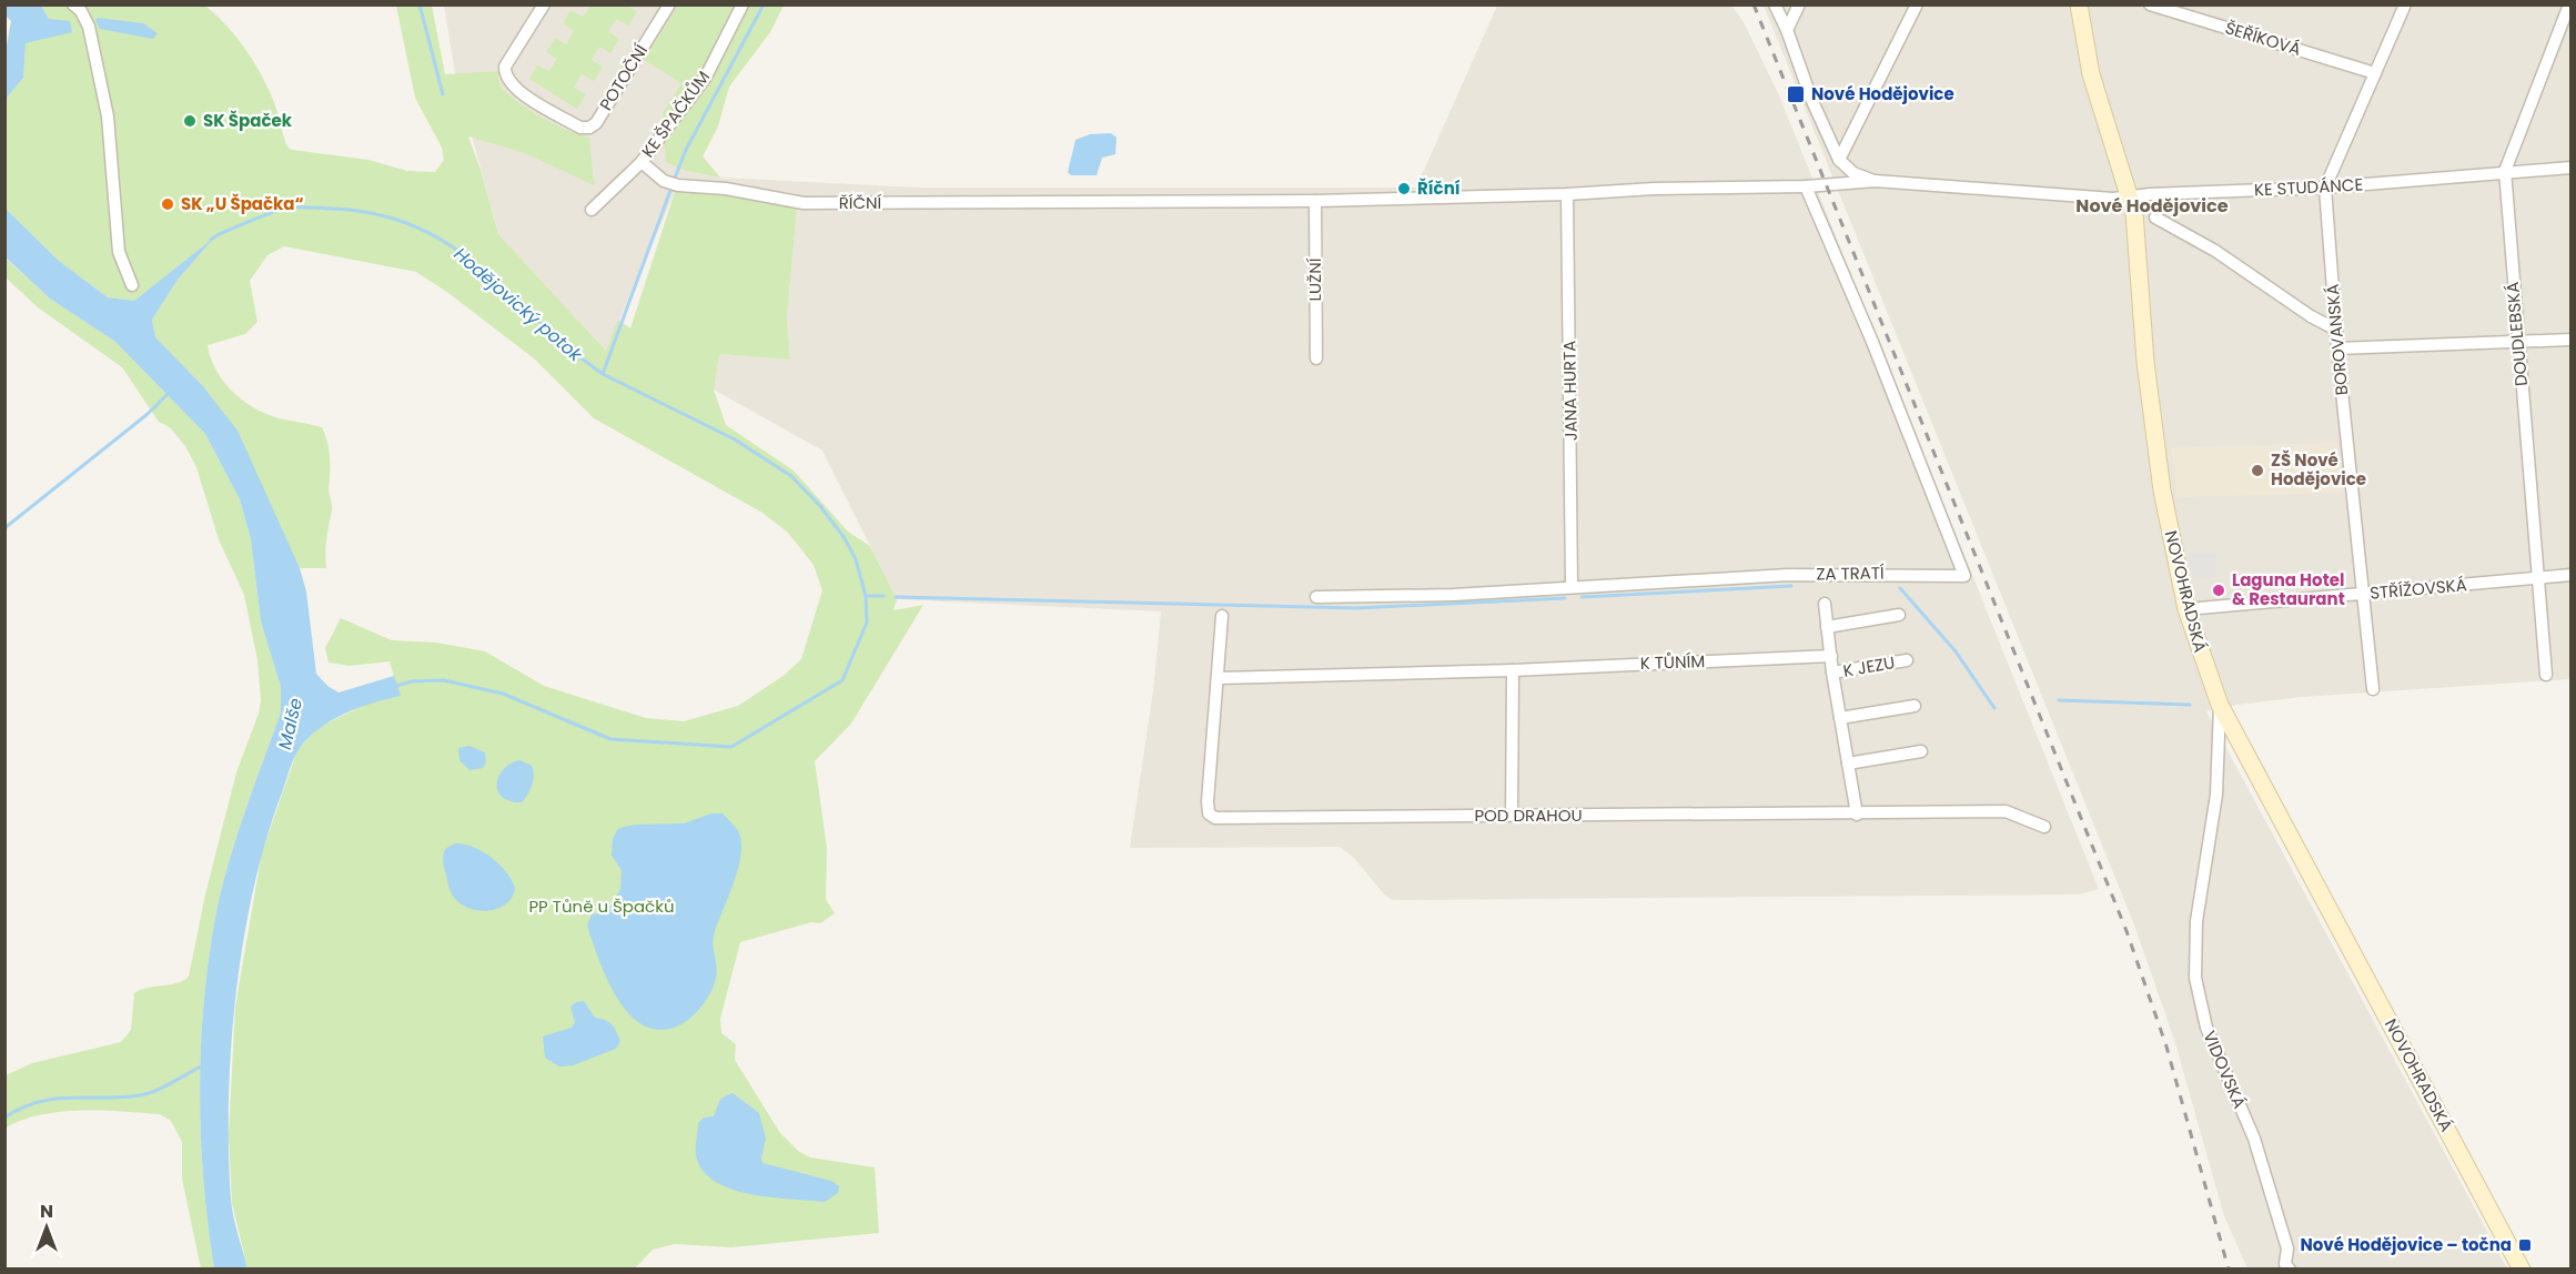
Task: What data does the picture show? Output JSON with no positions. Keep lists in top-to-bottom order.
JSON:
{
  "streets": {
    "main road": ["NOVOHRADSKÁ"],
    "street": [
      "ŠEŘÍKOVÁ",
      "POTOČNÍ",
      "KE ŠPAČKŮM",
      "KE STUDÁNCE",
      "ŘÍČNÍ",
      "LUŽNÍ",
      "DOUDLEBSKÁ",
      "BOROVANSKÁ",
      "JANA HURTA",
      "ZA TRATÍ",
      "STŘÍŽOVSKÁ",
      "K TŮNÍM",
      "K JEZU",
      "POD DRAHOU",
      "VIDOVSKÁ"
    ]
  },
  "crossings": [
    ["ŠEŘÍKOVÁ", "BOROVANSKÁ"],
    ["KE ŠPAČKŮM", "ŘÍČNÍ"],
    ["KE STUDÁNCE", "ŘÍČNÍ"],
    ["KE STUDÁNCE", "DOUDLEBSKÁ"],
    ["KE STUDÁNCE", "BOROVANSKÁ"],
    ["KE STUDÁNCE", "ZA TRATÍ"],
    ["KE STUDÁNCE", "NOVOHRADSKÁ"],
    ["ŘÍČNÍ", "LUŽNÍ"],
    ["ŘÍČNÍ", "JANA HURTA"],
    ["ŘÍČNÍ", "ZA TRATÍ"],
    ["DOUDLEBSKÁ", "STŘÍŽOVSKÁ"],
    ["BOROVANSKÁ", "STŘÍŽOVSKÁ"],
    ["JANA HURTA", "ZA TRATÍ"],
    ["STŘÍŽOVSKÁ", "NOVOHRADSKÁ"],
    ["NOVOHRADSKÁ", "VIDOVSKÁ"],
    ["K TŮNÍM", "K JEZU"],
    ["K TŮNÍM", "POD DRAHOU"],
    ["K JEZU", "POD DRAHOU"]
  ],
  "districts": ["Nové Hodějovice"],
  "water": ["Hodějovický potok", "Malše"],
  "parks": ["PP Tůně u Špačků"],
  "places": {
    "transit": ["Nové Hodějovice", "Nové Hodějovice – točna"],
    "other": [
      "SK Špaček",
      "Říční",
      "SK „U Špačka“",
      "ZŠ Nové Hodějovice",
      "Laguna Hotel & Restaurant"
    ]
  },
  "north": "top"
}
